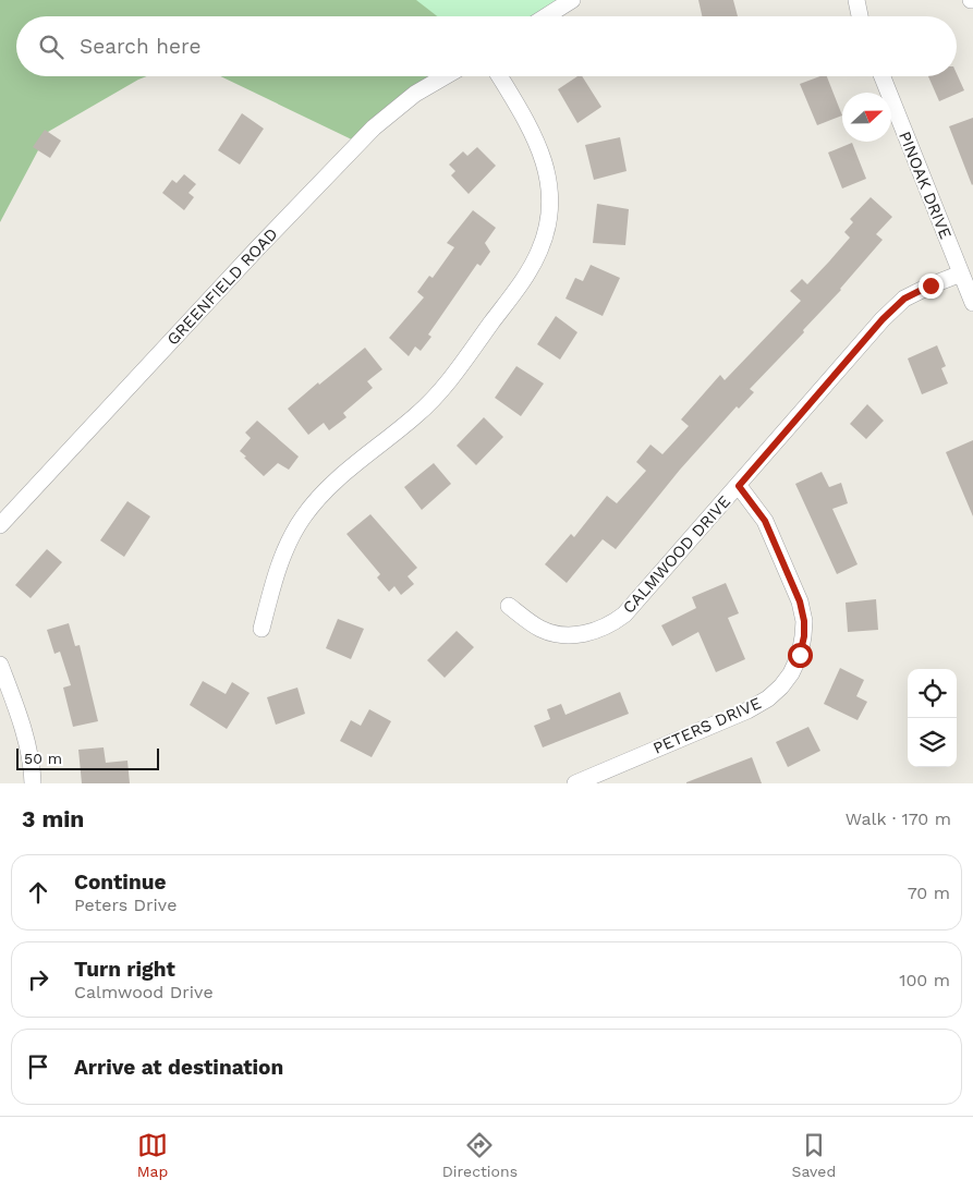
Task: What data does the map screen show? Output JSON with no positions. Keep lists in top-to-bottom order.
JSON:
{
  "streets": {
    "street": [
      "PINOAK DRIVE",
      "GREENFIELD ROAD",
      "CALMWOOD DRIVE",
      "PETERS DRIVE"
    ]
  },
  "crossings": [
    ["PINOAK DRIVE", "CALMWOOD DRIVE"],
    ["CALMWOOD DRIVE", "PETERS DRIVE"]
  ],
  "scale_bar": "50 m",
  "north": "right",
  "page": {
    "search": "Search here",
    "scale": "50 m",
    "heading": ["3 min", "Walk · 170 m"],
    "list": [
      ["Continue", "Peters Drive", "70 m"],
      ["Turn right", "Calmwood Drive", "100 m"],
      "Arrive at destination"
    ],
    "nav": ["Map", "Directions", "Saved"]
  }
}
